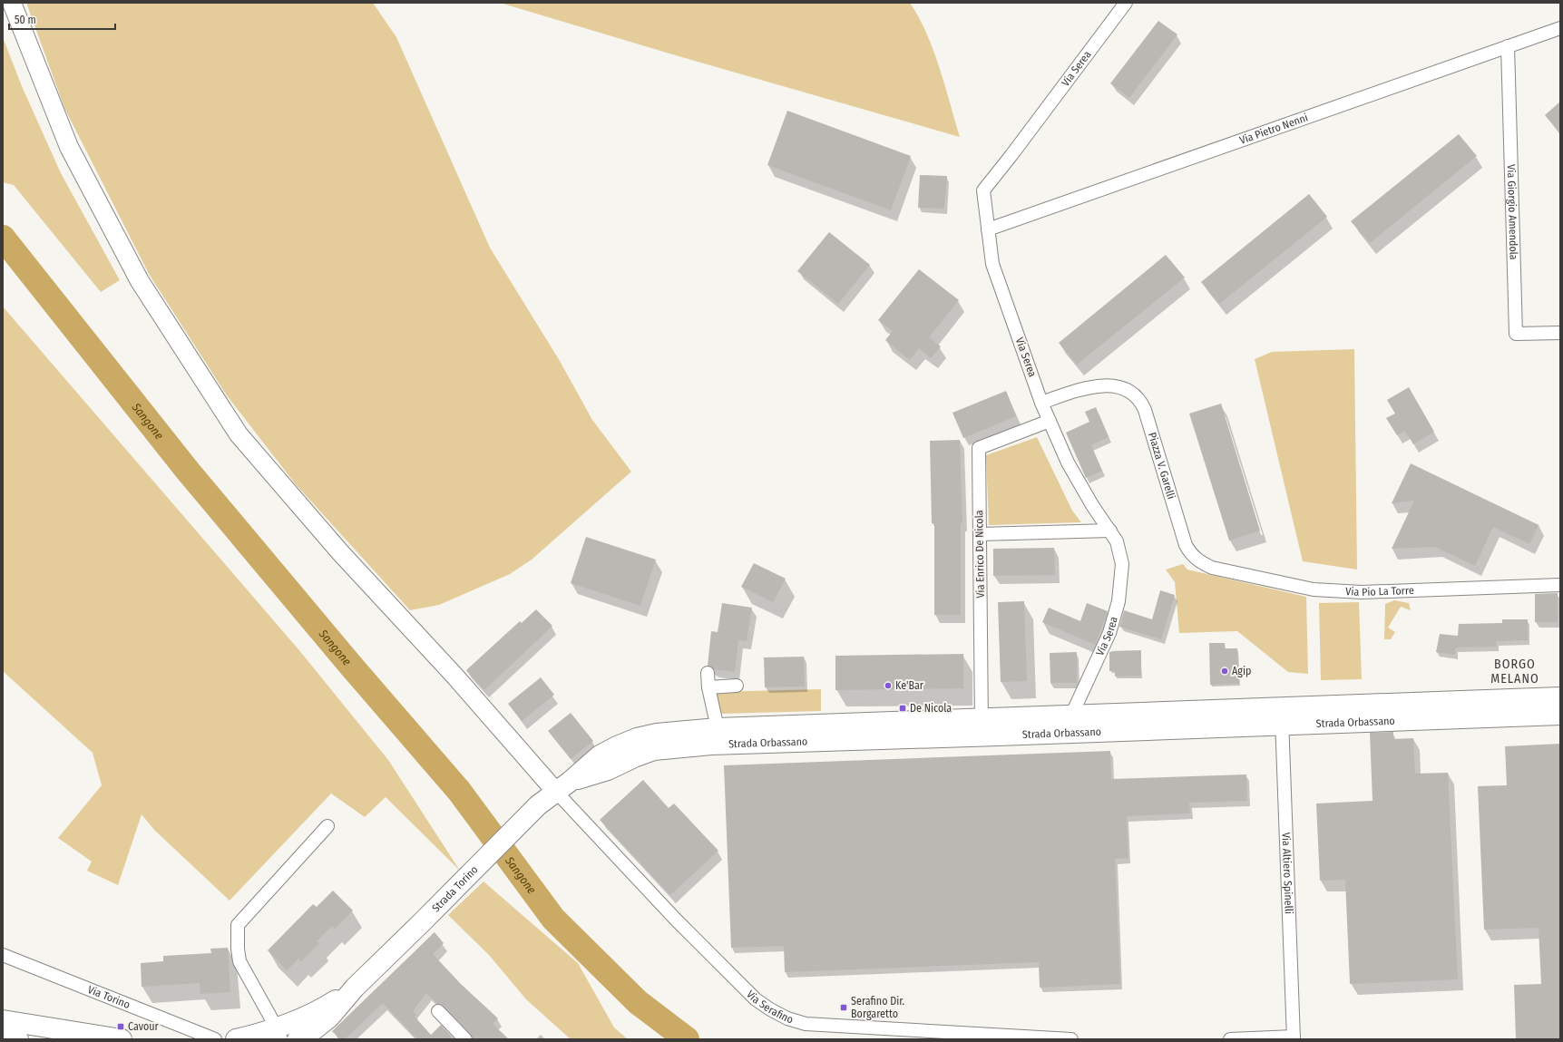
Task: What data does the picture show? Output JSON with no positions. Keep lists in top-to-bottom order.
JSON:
{
  "streets": {
    "main road": ["Strada Orbassano", "Strada Torino"],
    "street": [
      "Via Serea",
      "Via Pietro Nenni",
      "Via Giorgio Amendola",
      "Piazza V. Garelli",
      "Via Enrico De Nicola",
      "Via Pio La Torre",
      "Via Altiero Spinelli",
      "Via Torino",
      "Via Serafino"
    ]
  },
  "crossings": [
    ["Via Serea", "Via Pietro Nenni"],
    ["Via Serea", "Piazza V. Garelli"],
    ["Via Serea", "Via Enrico De Nicola"],
    ["Via Serea", "Strada Orbassano"],
    ["Via Pietro Nenni", "Via Giorgio Amendola"],
    ["Piazza V. Garelli", "Via Pio La Torre"],
    ["Via Enrico De Nicola", "Strada Orbassano"],
    ["Strada Orbassano", "Via Altiero Spinelli"],
    ["Strada Orbassano", "Strada Torino"],
    ["Strada Orbassano", "Via Serafino"],
    ["Strada Torino", "Via Serafino"]
  ],
  "districts": ["BORGO MELANO"],
  "water": ["Sangone"],
  "places": {
    "other": ["Agip", "Ke'Bar"],
    "transit": ["De Nicola", "Serafino Dir. Borgaretto", "Cavour"]
  },
  "scale_bar": "50 m"
}
